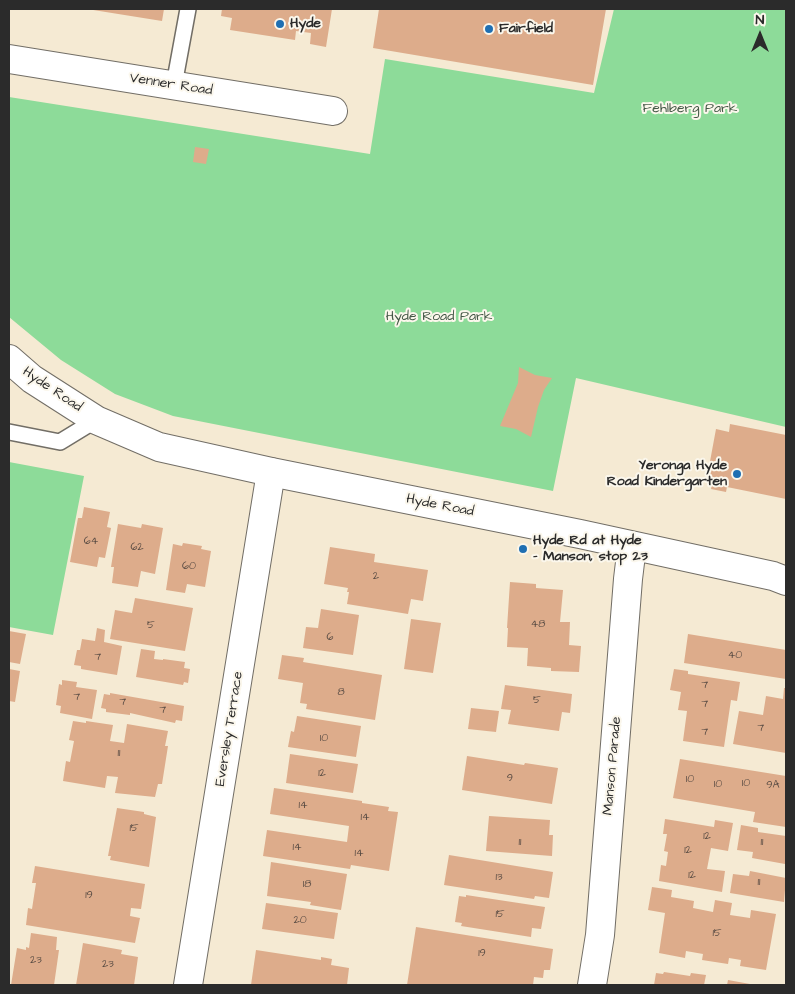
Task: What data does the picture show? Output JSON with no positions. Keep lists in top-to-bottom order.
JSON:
{
  "streets": {
    "street": [
      "Venner Road",
      "Hyde Road",
      "Eversley Terrace",
      "Manson Parade"
    ]
  },
  "crossings": [
    ["Hyde Road", "Eversley Terrace"],
    ["Hyde Road", "Manson Parade"]
  ],
  "parks": ["Fehlberg Park", "Hyde Road Park"],
  "places": [
    "Hyde",
    "Fairfield",
    "Yeronga Hyde Road Kindergarten",
    "Hyde Rd at Hyde - Manson, stop 23"
  ],
  "house_numbers": [
    "64",
    "62",
    "60",
    "2",
    "48",
    "5",
    "6",
    "40",
    "7",
    "7",
    "8",
    "7",
    "5",
    "7",
    "7",
    "7",
    "7",
    "7",
    "10",
    "11",
    "12",
    "9",
    "10",
    "10",
    "10",
    "9A",
    "14",
    "14",
    "15",
    "12",
    "11",
    "11",
    "14",
    "12",
    "14",
    "12",
    "13",
    "11",
    "18",
    "19",
    "15",
    "20",
    "15",
    "19",
    "23",
    "23"
  ],
  "north": "top"
}
